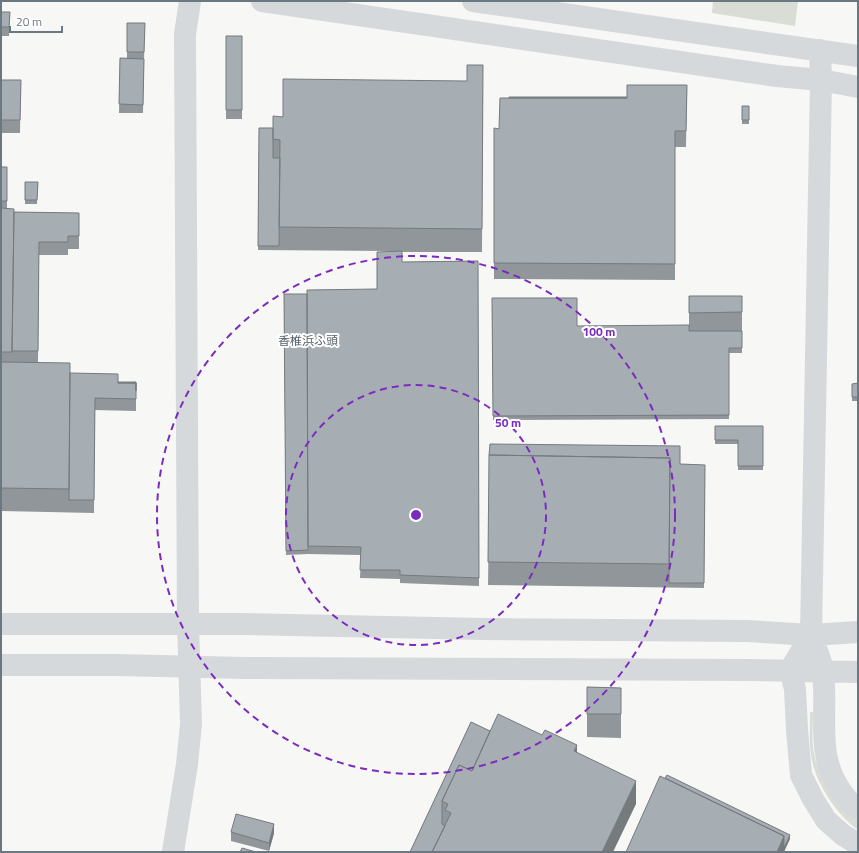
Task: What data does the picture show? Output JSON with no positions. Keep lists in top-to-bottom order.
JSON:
{
  "districts": ["香椎浜ふ頭"],
  "scale_bar": "20 m",
  "rings": ["100 m", "50 m"]
}
